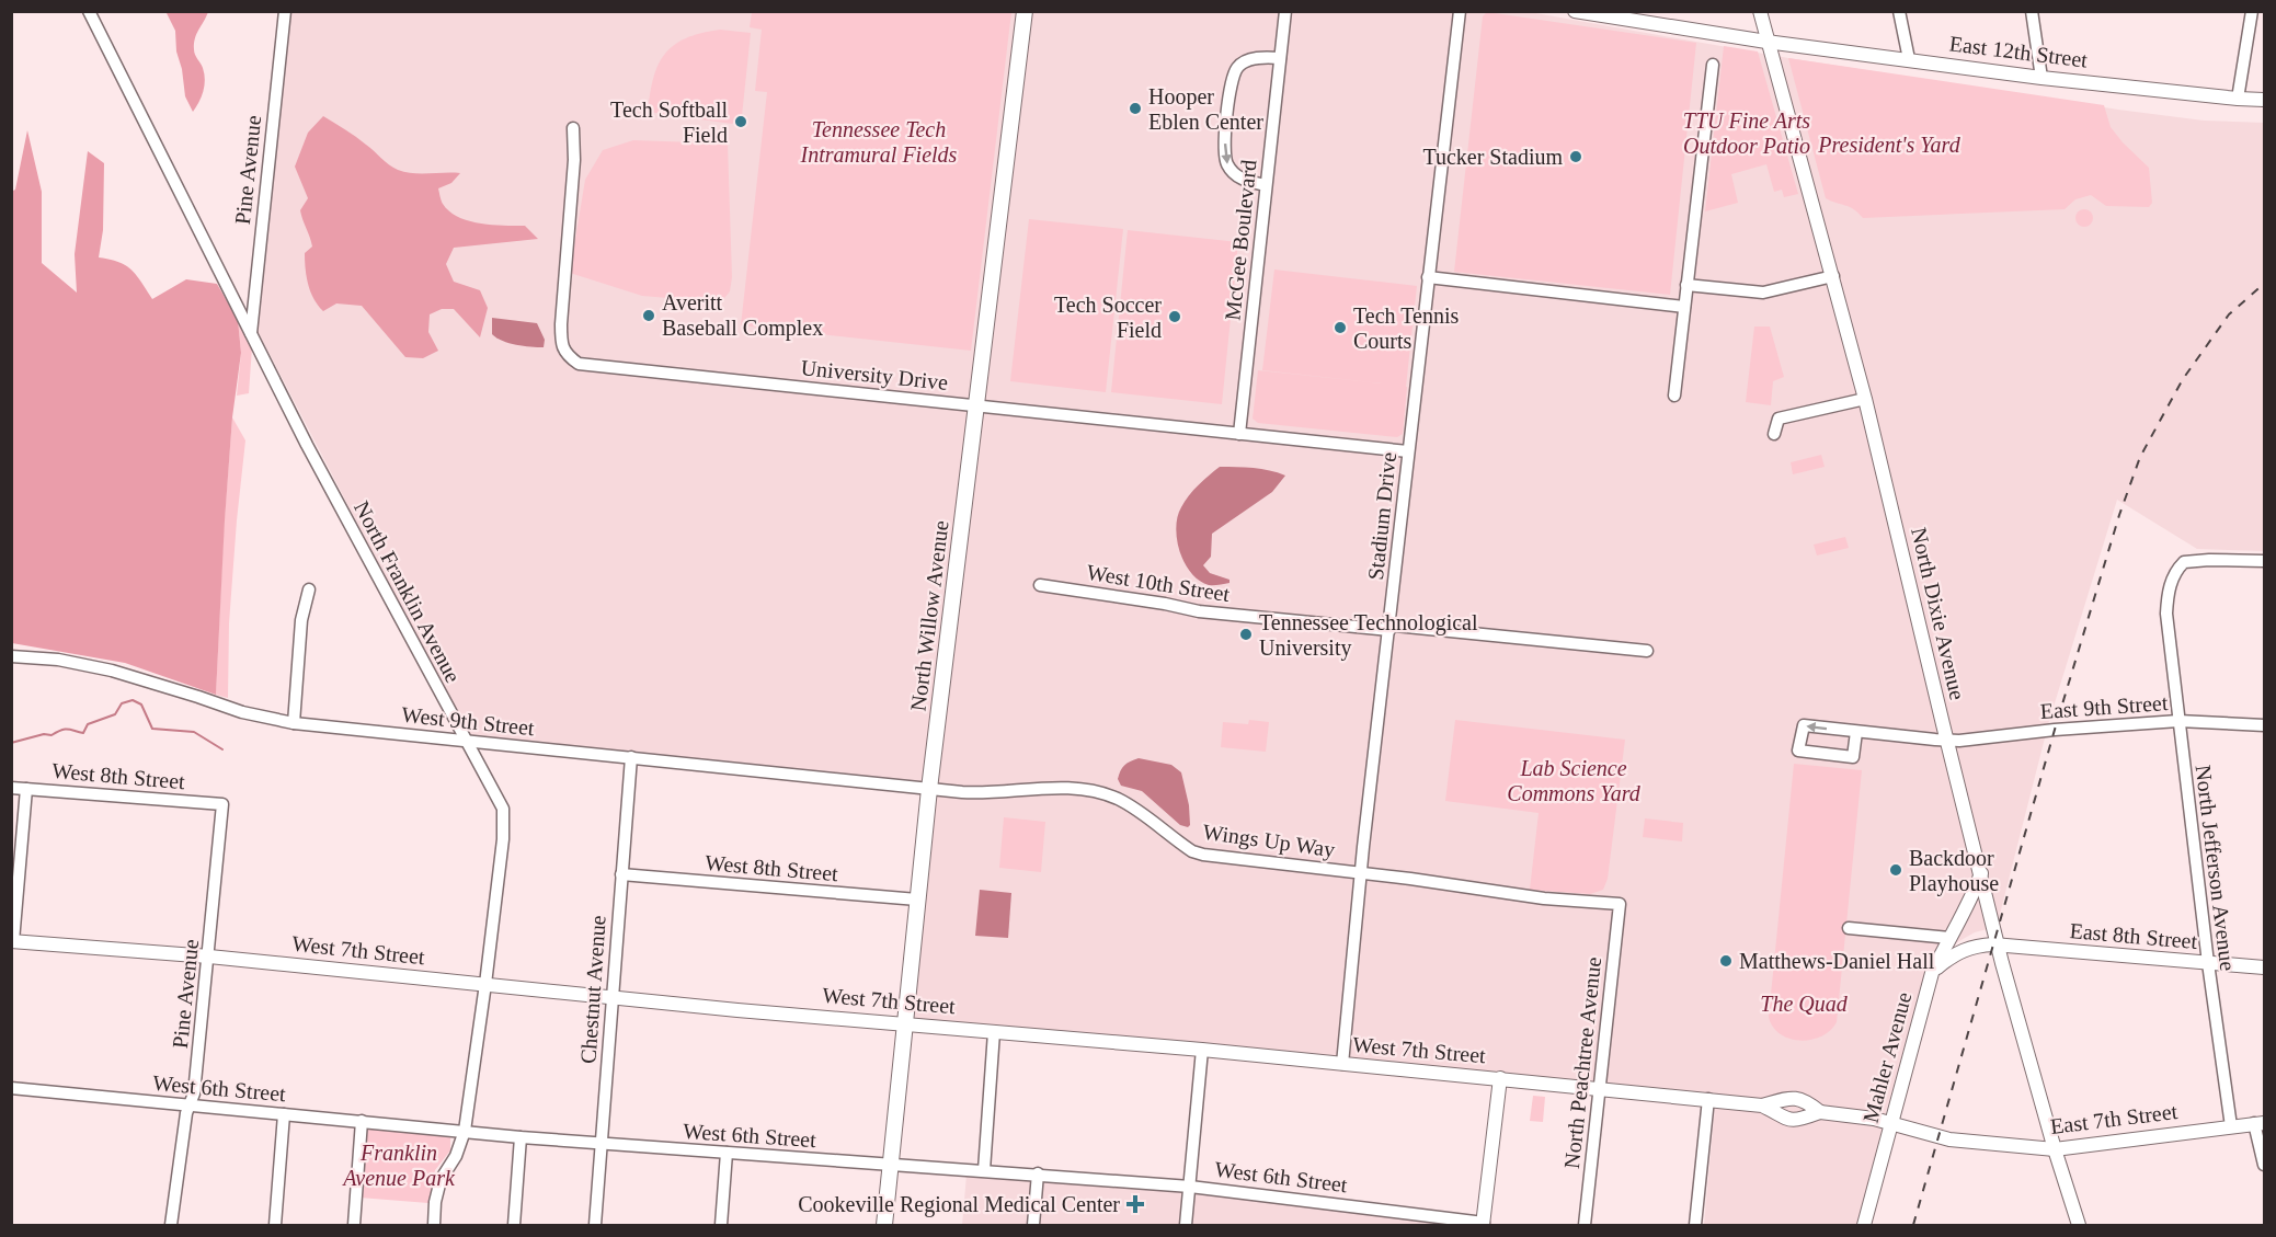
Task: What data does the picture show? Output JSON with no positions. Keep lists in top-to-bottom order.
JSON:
{
  "streets": {
    "main road": ["North Willow Avenue"],
    "street": [
      "East 12th Street",
      "Pine Avenue",
      "McGee Boulevard",
      "University Drive",
      "Stadium Drive",
      "West 10th Street",
      "North Franklin Avenue",
      "North Dixie Avenue",
      "East 9th Street",
      "West 9th Street",
      "West 8th Street",
      "Wings Up Way",
      "North Jefferson Avenue",
      "East 8th Street",
      "West 7th Street",
      "Chestnut Avenue",
      "Mahler Avenue",
      "North Peachtree Avenue",
      "West 6th Street",
      "East 7th Street"
    ]
  },
  "crossings": [
    ["East 12th Street", "North Dixie Avenue"],
    ["Pine Avenue", "North Franklin Avenue"],
    ["Pine Avenue", "West 8th Street"],
    ["Pine Avenue", "West 7th Street"],
    ["Pine Avenue", "West 6th Street"],
    ["McGee Boulevard", "University Drive"],
    ["University Drive", "Stadium Drive"],
    ["University Drive", "North Willow Avenue"],
    ["Stadium Drive", "West 10th Street"],
    ["Stadium Drive", "Wings Up Way"],
    ["Stadium Drive", "West 7th Street"],
    ["North Franklin Avenue", "West 9th Street"],
    ["North Franklin Avenue", "West 7th Street"],
    ["North Franklin Avenue", "West 6th Street"],
    ["North Dixie Avenue", "East 9th Street"],
    ["North Dixie Avenue", "East 8th Street"],
    ["North Dixie Avenue", "Mahler Avenue"],
    ["North Dixie Avenue", "East 7th Street"],
    ["North Willow Avenue", "West 9th Street"],
    ["North Willow Avenue", "West 8th Street"],
    ["North Willow Avenue", "Wings Up Way"],
    ["North Willow Avenue", "West 7th Street"],
    ["North Willow Avenue", "West 6th Street"],
    ["East 9th Street", "North Jefferson Avenue"],
    ["West 9th Street", "Wings Up Way"],
    ["West 9th Street", "Chestnut Avenue"],
    ["West 8th Street", "Chestnut Avenue"],
    ["Wings Up Way", "North Peachtree Avenue"],
    ["North Jefferson Avenue", "East 8th Street"],
    ["North Jefferson Avenue", "East 7th Street"],
    ["East 8th Street", "Mahler Avenue"],
    ["West 7th Street", "Chestnut Avenue"],
    ["West 7th Street", "Mahler Avenue"],
    ["West 7th Street", "North Peachtree Avenue"],
    ["West 7th Street", "East 7th Street"],
    ["Chestnut Avenue", "West 6th Street"],
    ["Mahler Avenue", "East 7th Street"]
  ],
  "parks": [
    "TTU Fine Arts Outdoor Patio",
    "Tennessee Tech Intramural Fields",
    "President's Yard",
    "Lab Science Commons Yard",
    "The Quad",
    "Franklin Avenue Park"
  ],
  "places": {
    "other": [
      "Hooper Eblen Center",
      "Tech Softball Field",
      "Tucker Stadium",
      "Averitt Baseball Complex",
      "Tech Soccer Field",
      "Tech Tennis Courts",
      "Tennessee Technological University",
      "Backdoor Playhouse",
      "Matthews-Daniel Hall"
    ],
    "health": ["Cookeville Regional Medical Center"]
  }
}
